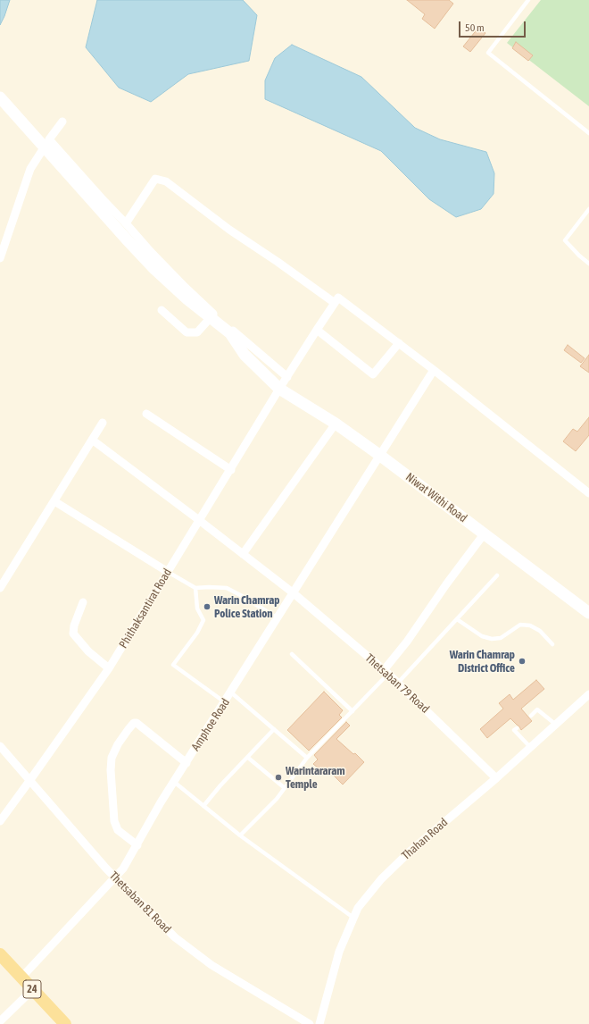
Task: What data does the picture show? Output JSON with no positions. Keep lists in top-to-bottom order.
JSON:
{
  "streets": {
    "main road": ["Niwat Withi Road", "24"],
    "street": [
      "Phithaksantirat Road",
      "Thetsaban 79 Road",
      "Amphoe Road",
      "Thahan Road",
      "Thetsaban 81 Road"
    ]
  },
  "crossings": [
    ["Niwat Withi Road", "Phithaksantirat Road"],
    ["Niwat Withi Road", "Amphoe Road"],
    ["Phithaksantirat Road", "Thetsaban 79 Road"],
    ["Phithaksantirat Road", "Thetsaban 81 Road"],
    ["Thetsaban 79 Road", "Amphoe Road"],
    ["Thetsaban 79 Road", "Thahan Road"],
    ["Amphoe Road", "Thetsaban 81 Road"],
    ["Amphoe Road", "24"]
  ],
  "places": ["Warin Chamrap Police Station", "Warin Chamrap District Office", "Warintararam Temple"],
  "scale_bar": "50 m"
}
